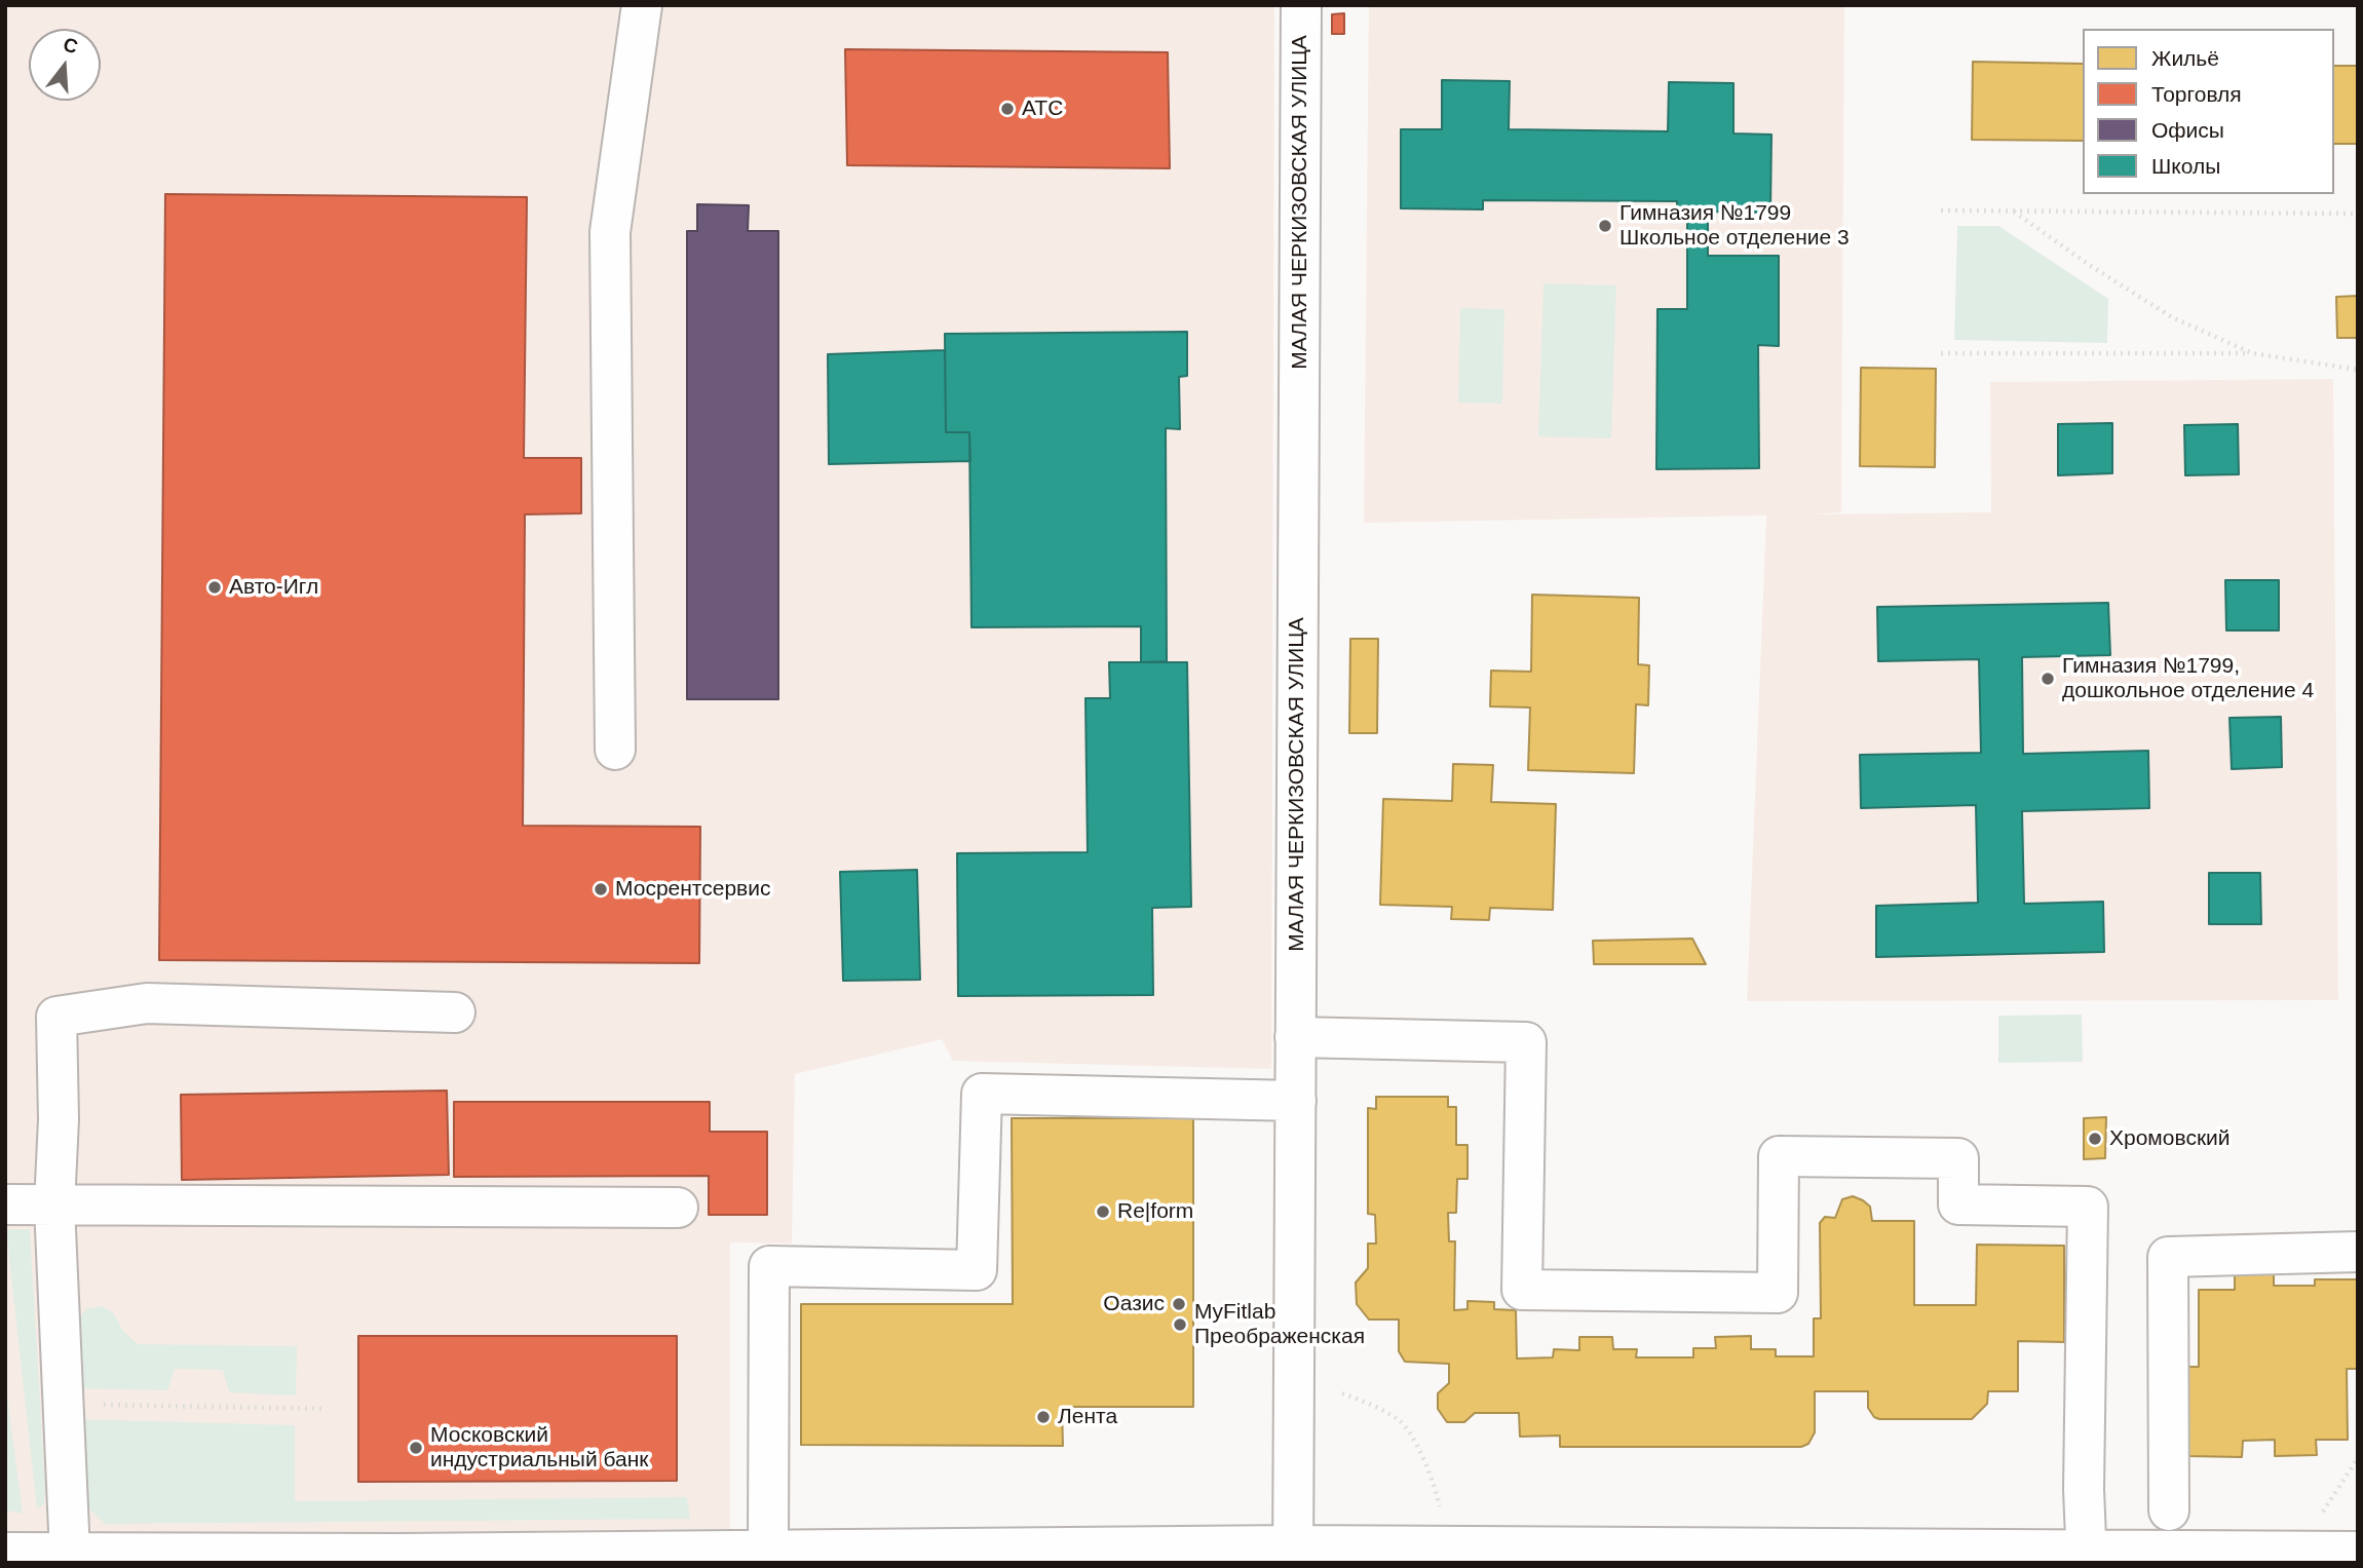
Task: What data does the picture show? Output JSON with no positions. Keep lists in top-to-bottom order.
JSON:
{
  "streets": {
    "street": ["МАЛАЯ ЧЕРКИЗОВСКАЯ УЛИЦА"]
  },
  "places": [
    "АТС",
    "Гимназия №1799 Школьное отделение 3",
    "Авто-Игл",
    "Гимназия №1799, дошкольное отделение 4",
    "Мосрентсервис",
    "Хромовский",
    "Re|form",
    "Оазис",
    "MyFitlab Преображенская",
    "Лента",
    "Московский индустриальный банк"
  ],
  "legend": [
    "Жильё",
    "Торговля",
    "Офисы",
    "Школы"
  ],
  "north": "top"
}
